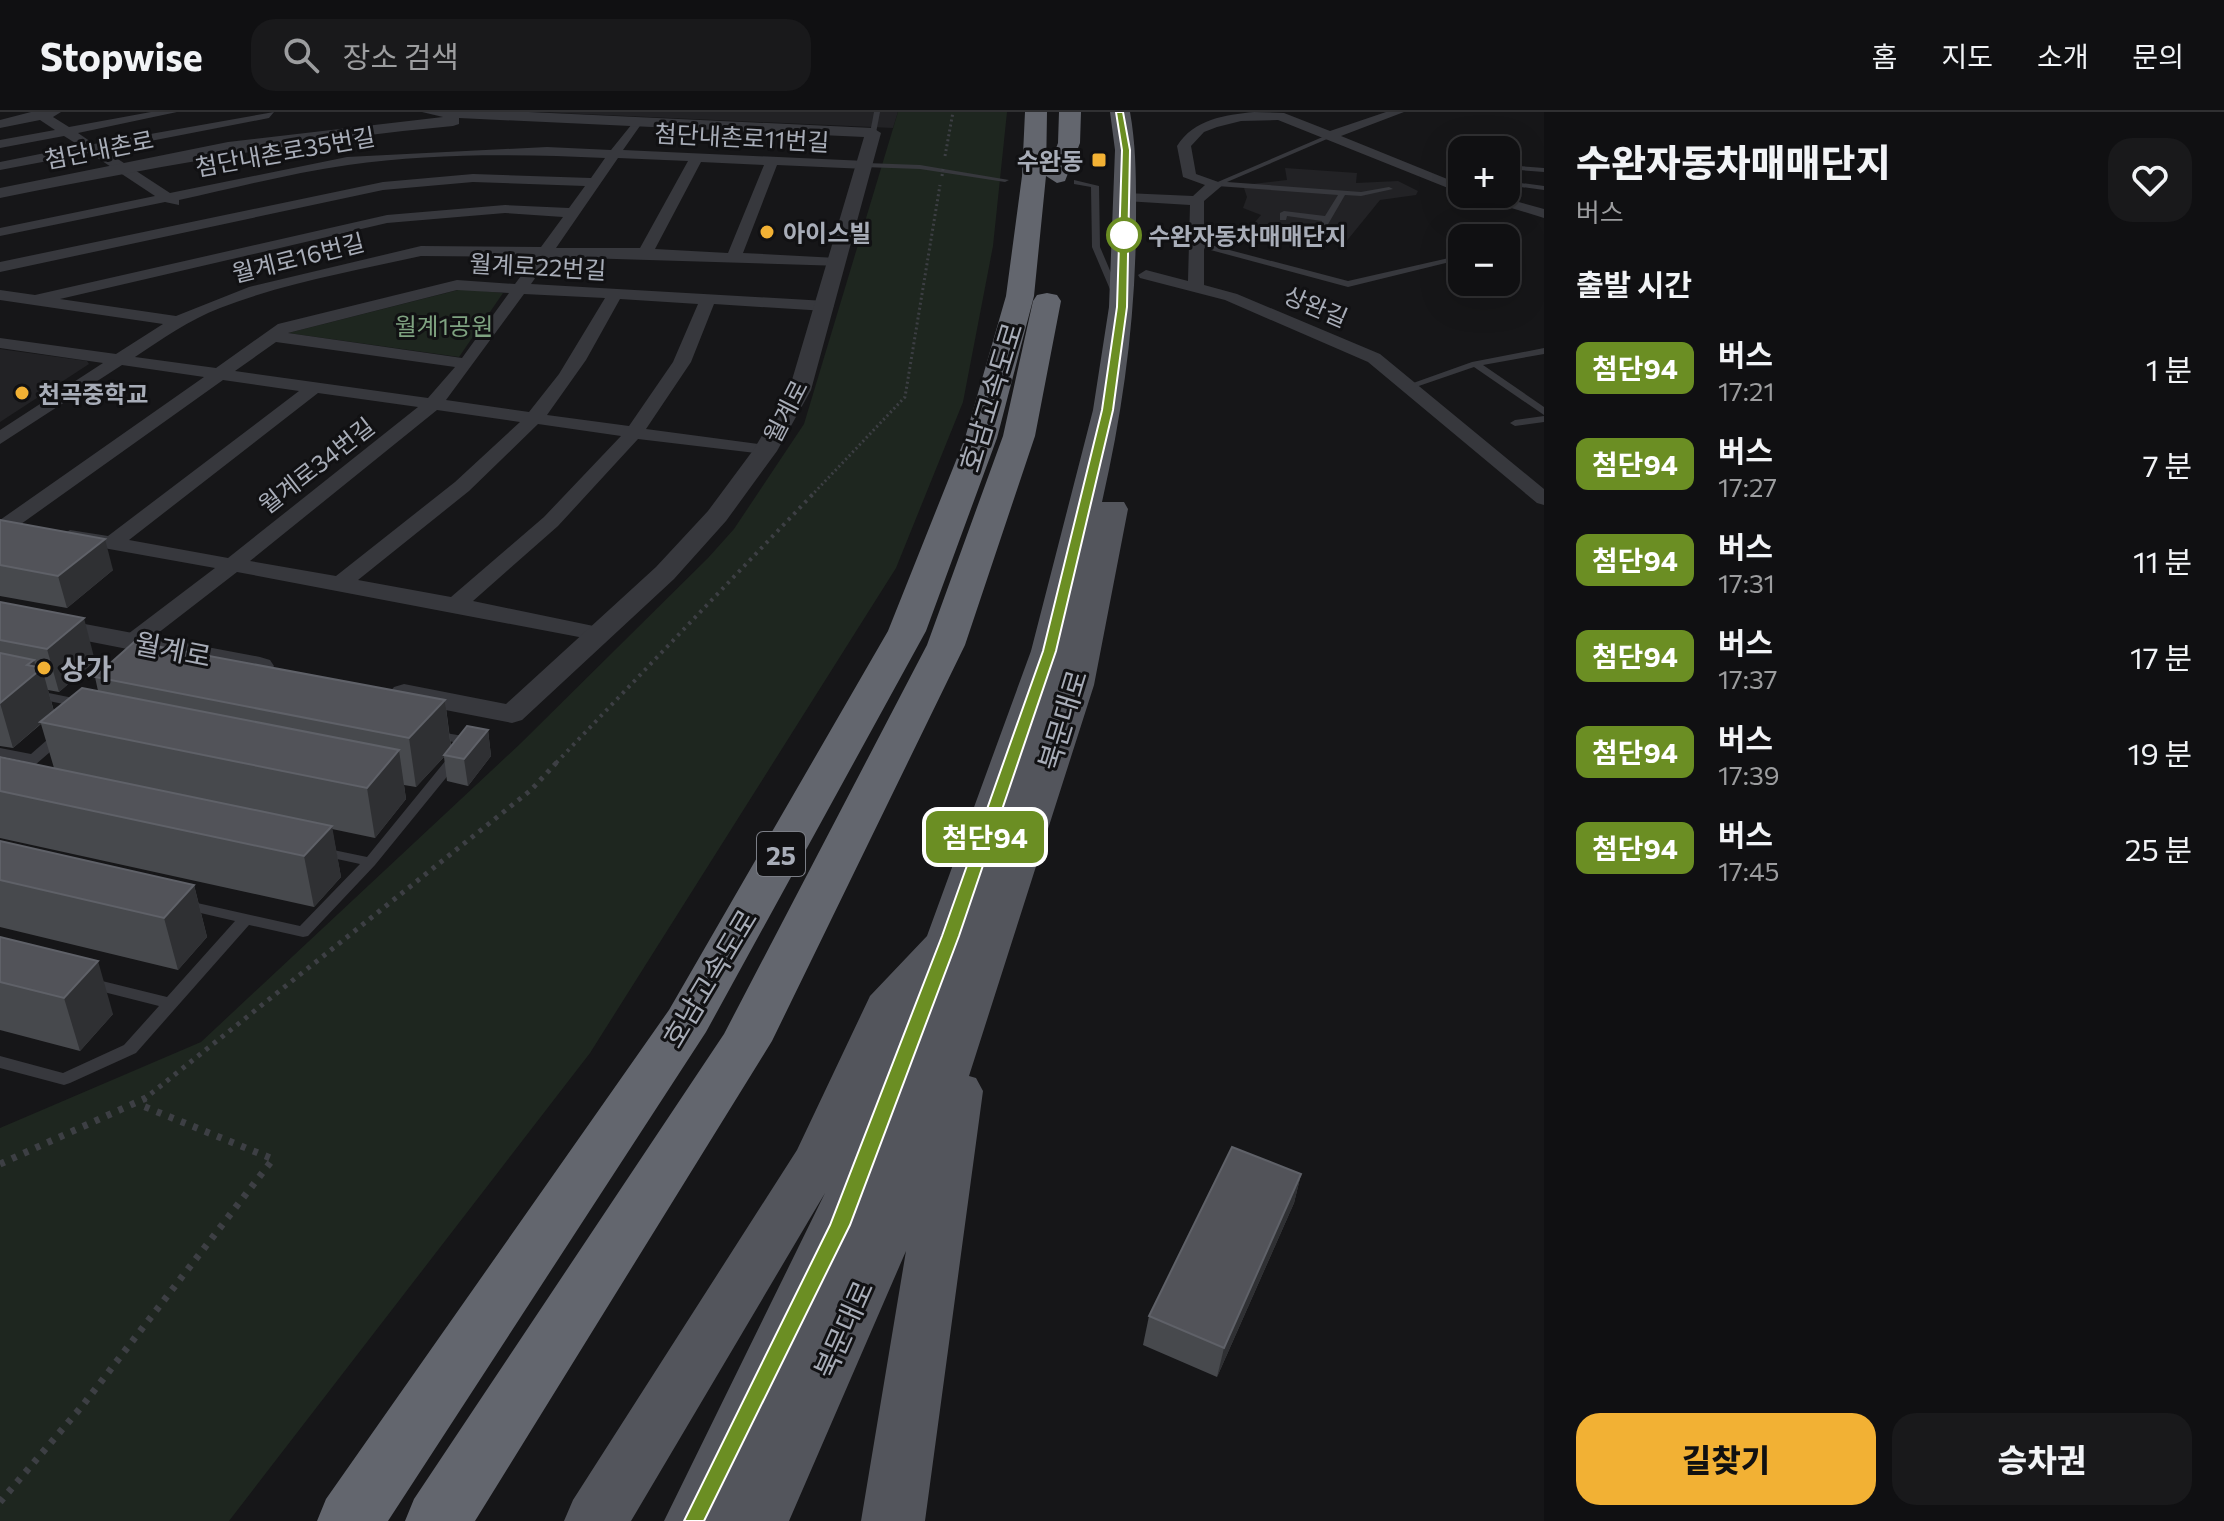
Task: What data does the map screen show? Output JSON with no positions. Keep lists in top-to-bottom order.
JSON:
{
  "streets": {
    "highway": ["호남고속도로", "25"],
    "main road": ["북문대로"],
    "street": [
      "첨단내촌로11번길",
      "첨단내촌로",
      "첨단내촌로35번길",
      "월계로16번길",
      "월계로22번길",
      "상완길",
      "월계로",
      "월계로34번길"
    ]
  },
  "crossings": [
    ["첨단내촌로11번길", "첨단내촌로35번길"],
    ["첨단내촌로11번길", "월계로16번길"],
    ["첨단내촌로11번길", "월계로22번길"],
    ["첨단내촌로11번길", "월계로"],
    ["첨단내촌로11번길", "월계로34번길"],
    ["첨단내촌로", "첨단내촌로35번길"],
    ["첨단내촌로35번길", "월계로16번길"],
    ["월계로16번길", "월계로"],
    ["월계로16번길", "월계로34번길"],
    ["월계로22번길", "월계로"],
    ["월계로22번길", "월계로34번길"],
    ["상완길", "북문대로"],
    ["월계로", "월계로34번길"]
  ],
  "parks": ["월계1공원"],
  "places": {
    "transit": ["수완동"],
    "other": [
      "아이스빌",
      "수완자동차매매단지",
      "천곡중학교",
      "상가"
    ]
  },
  "lines": ["bus line 첨단94"],
  "page": {
    "header": "Stopwise",
    "search": "장소 검색",
    "nav": [
      "홈",
      "지도",
      "소개",
      "문의"
    ],
    "on_map": "첨단94",
    "heading": [
      ["수완자동차매매단지", "버스"],
      "출발 시간"
    ],
    "map_buttons": ["+", "−"],
    "list": [
      {
        "mark": "첨단94",
        "name": "버스",
        "note": "17:21",
        "value": "1 분"
      },
      {
        "mark": "첨단94",
        "name": "버스",
        "note": "17:27",
        "value": "7 분"
      },
      {
        "mark": "첨단94",
        "name": "버스",
        "note": "17:31",
        "value": "11 분"
      },
      {
        "mark": "첨단94",
        "name": "버스",
        "note": "17:37",
        "value": "17 분"
      },
      {
        "mark": "첨단94",
        "name": "버스",
        "note": "17:39",
        "value": "19 분"
      },
      {
        "mark": "첨단94",
        "name": "버스",
        "note": "17:45",
        "value": "25 분"
      }
    ],
    "buttons": ["길찾기", "승차권"]
  }
}
